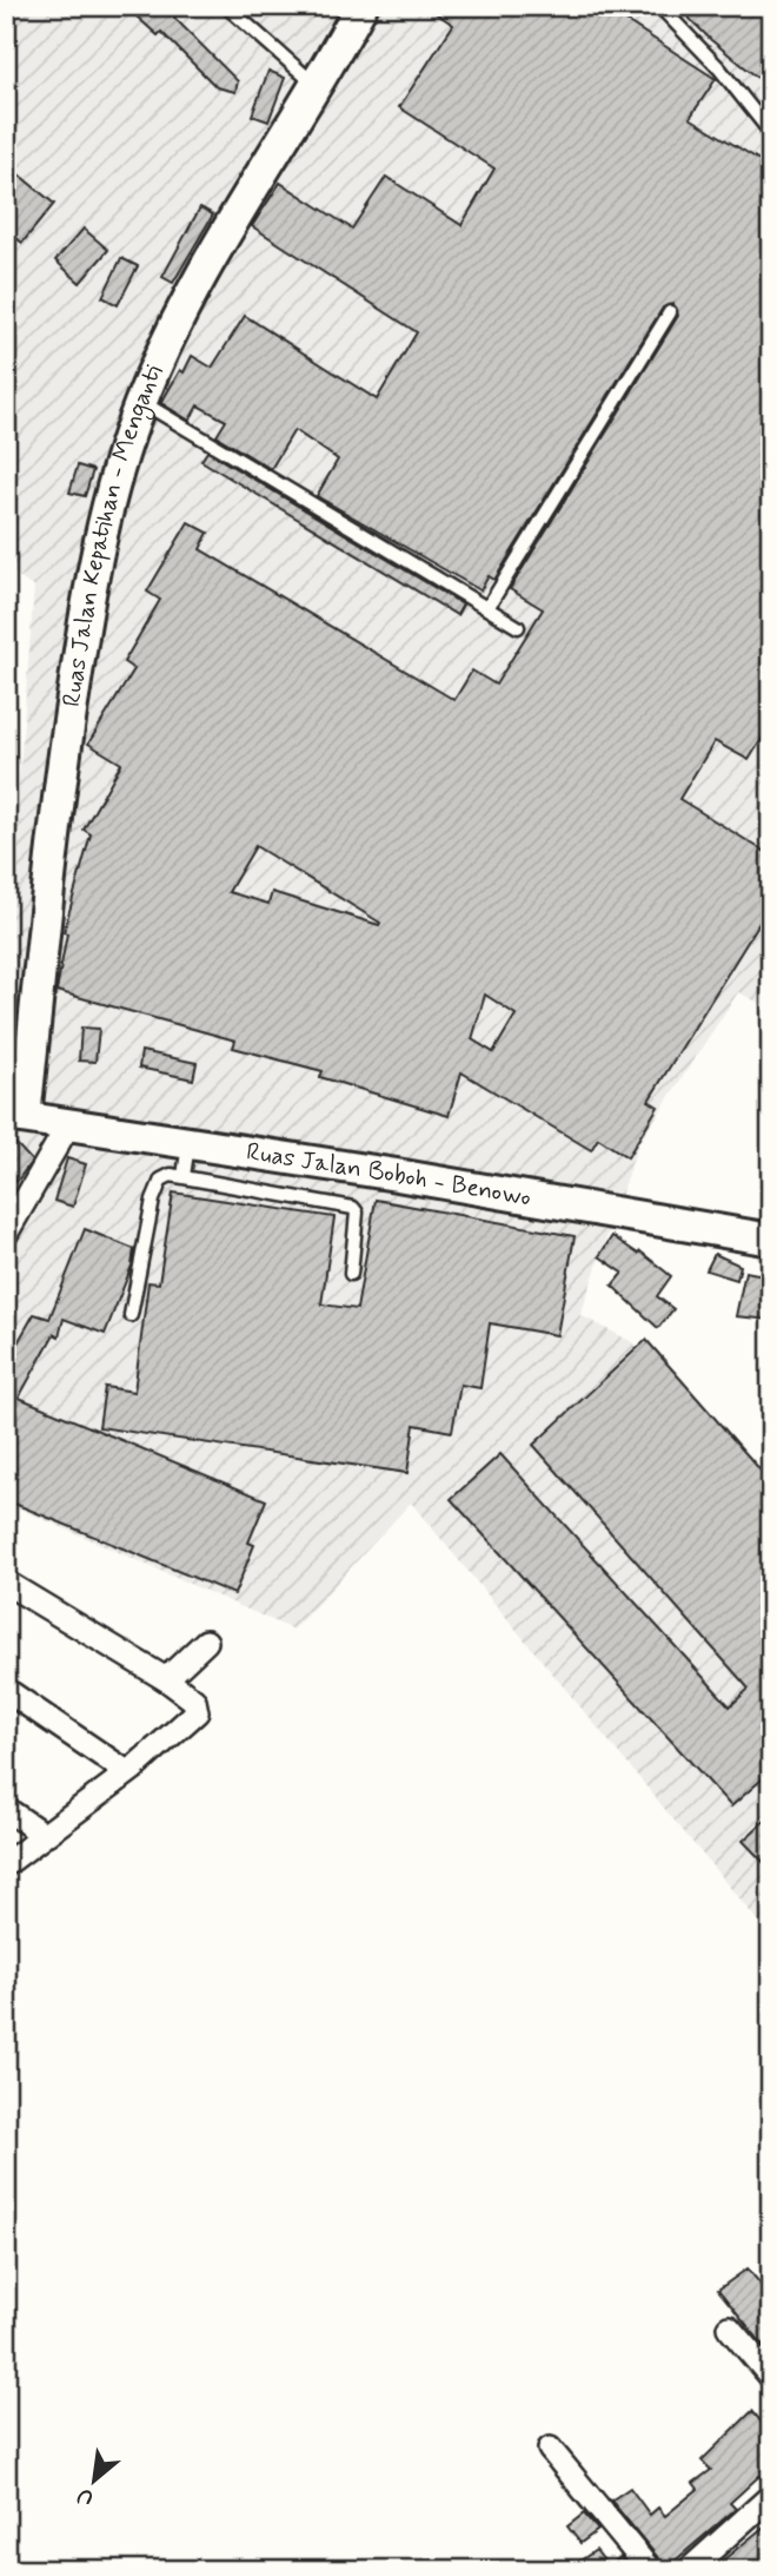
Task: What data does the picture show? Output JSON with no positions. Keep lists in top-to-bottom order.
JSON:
{
  "streets": {
    "main road": ["Ruas Jalan Kepatihan - Menganti", "Ruas Jalan Boboh - Benowo"]
  },
  "crossings": [
    ["Ruas Jalan Kepatihan - Menganti", "Ruas Jalan Boboh - Benowo"]
  ],
  "north": "bottom left"
}
